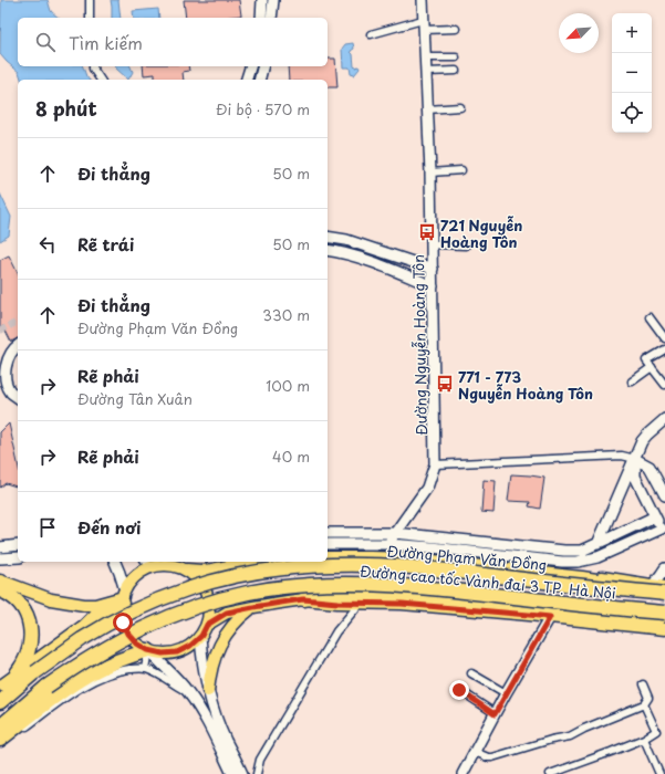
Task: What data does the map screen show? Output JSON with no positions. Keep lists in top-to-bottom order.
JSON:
{
  "streets": {
    "highway": ["Đường cao tốc Vành đai 3 TP. Hà Nội"],
    "main road": ["Đường Phạm Văn Đồng"],
    "street": ["Đường Nguyễn Hoàng Tôn"]
  },
  "crossings": [
    ["Đường Nguyễn Hoàng Tôn", "Đường Phạm Văn Đồng"],
    ["Đường Phạm Văn Đồng", "Đường cao tốc Vành đai 3 TP. Hà Nội"]
  ],
  "places": {
    "bus stop": ["721 Nguyễn Hoàng Tôn", "771 - 773 Nguyễn Hoàng Tôn"]
  },
  "north": "bottom left",
  "page": {
    "map_buttons": ["+", "−"],
    "search": "Tìm kiếm",
    "heading": ["8 phút", "Đi bộ · 570 m"],
    "list": [
      ["Đi thẳng", "50 m"],
      ["Rẽ trái", "50 m"],
      ["Đi thẳng", "Đường Phạm Văn Đồng", "330 m"],
      ["Rẽ phải", "Đường Tân Xuân", "100 m"],
      ["Rẽ phải", "40 m"],
      "Đến nơi"
    ]
  }
}
